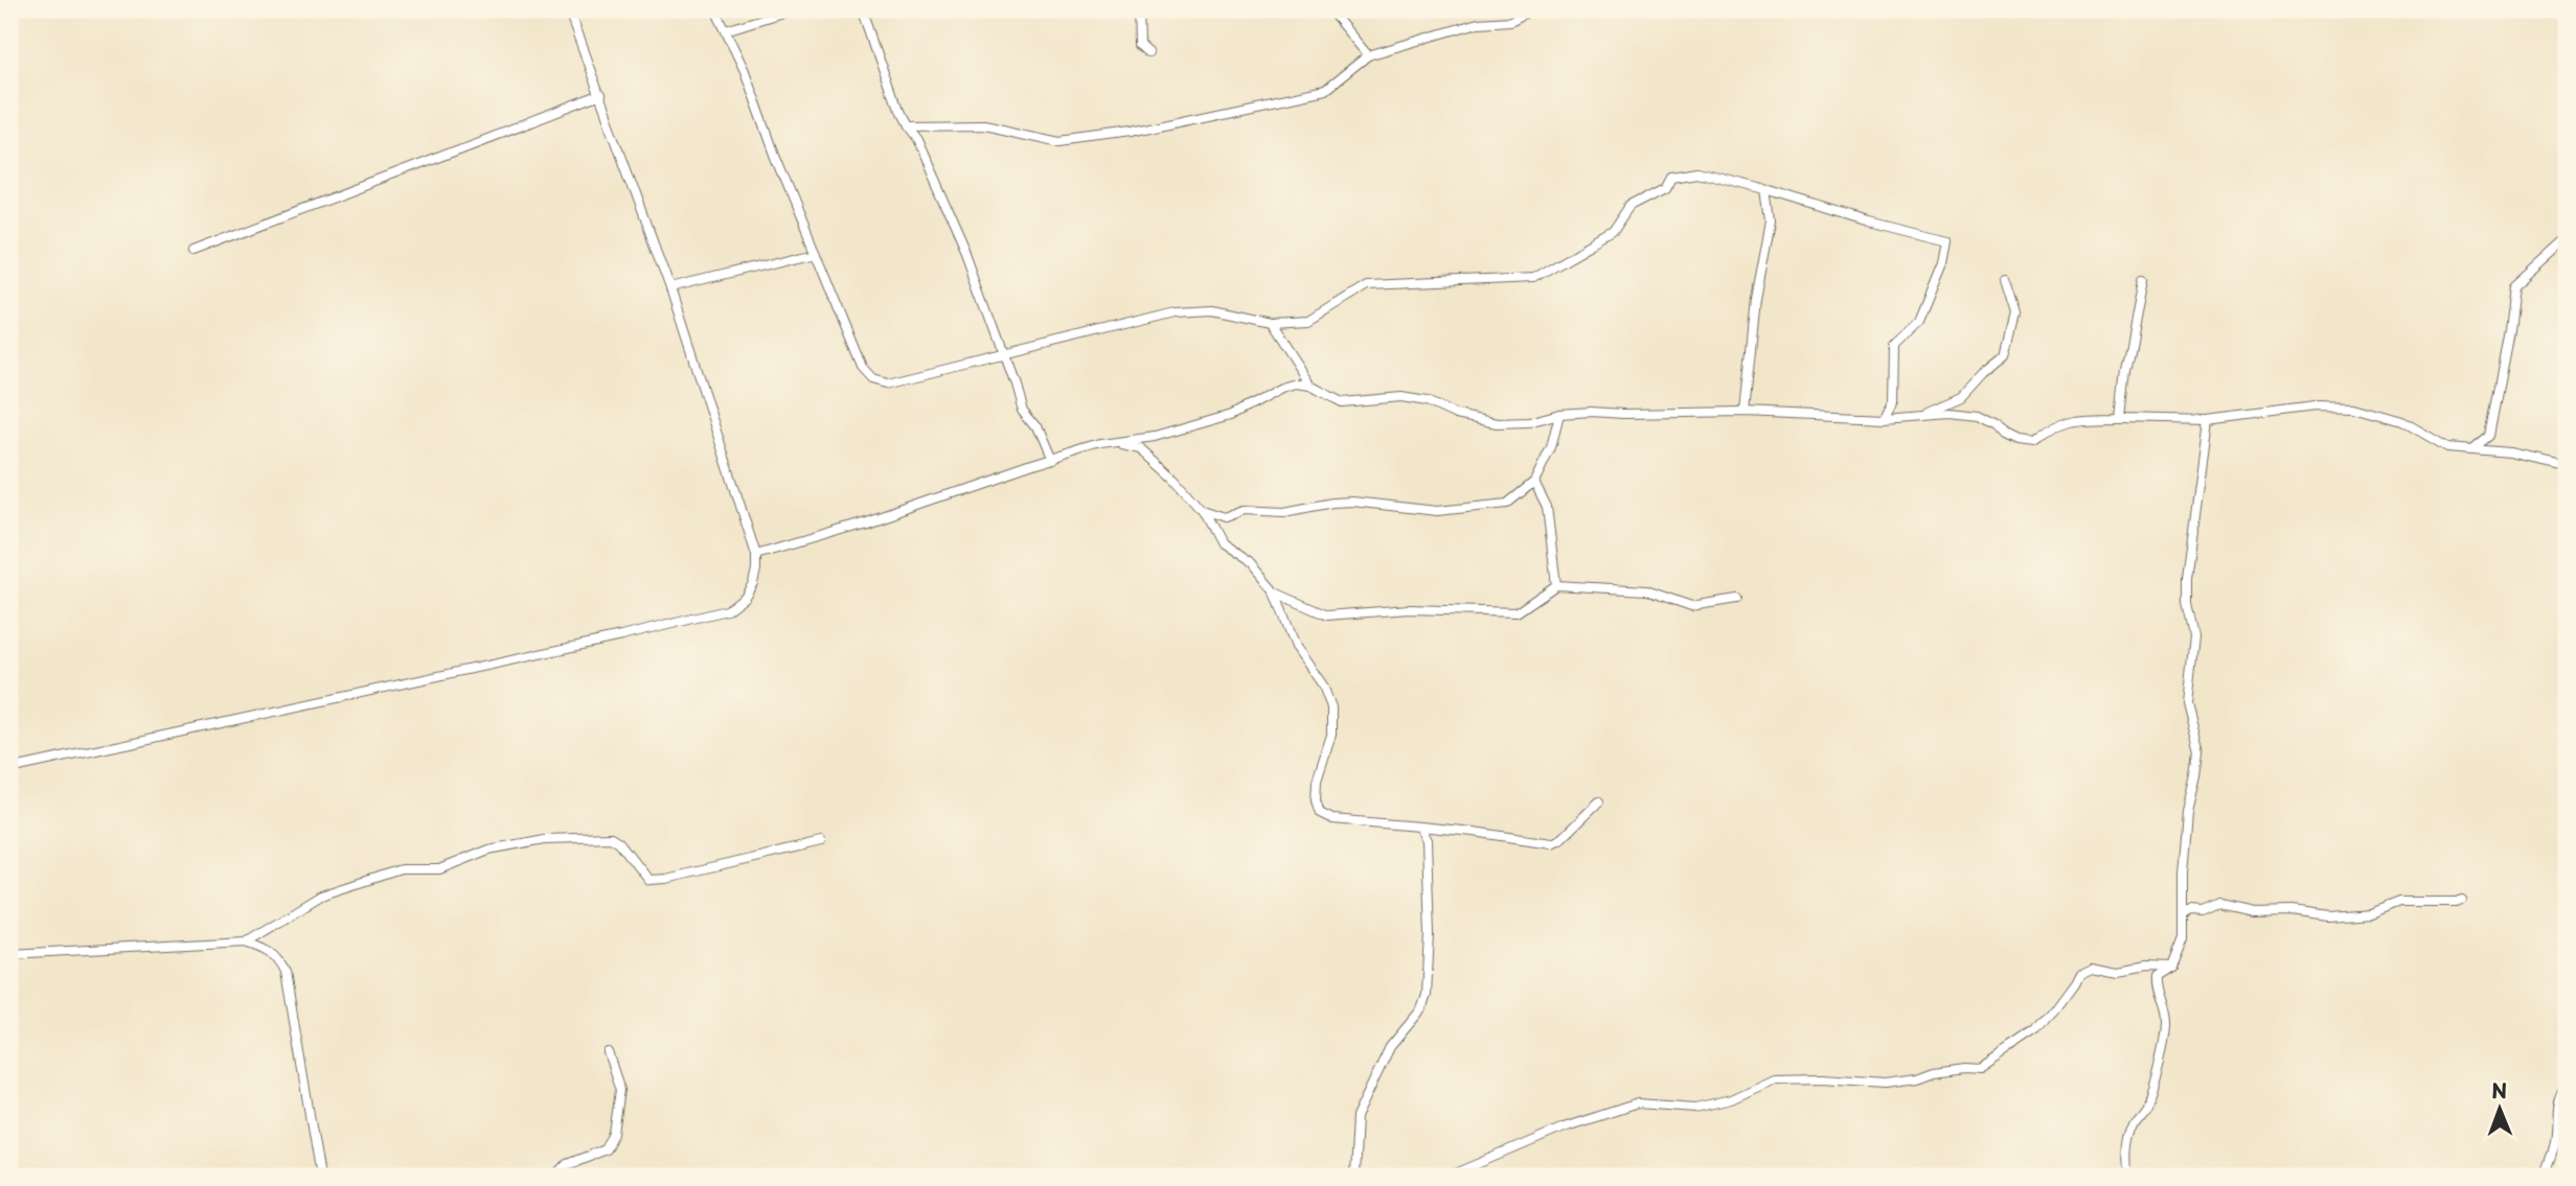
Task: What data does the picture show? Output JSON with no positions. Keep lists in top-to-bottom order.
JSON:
{
  "north": "top"
}
